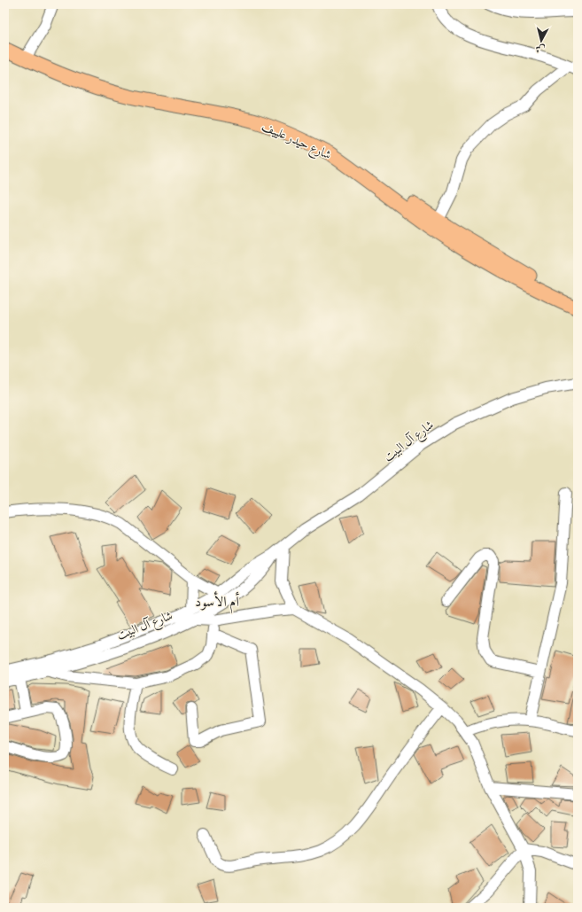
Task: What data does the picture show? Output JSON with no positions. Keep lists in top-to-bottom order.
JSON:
{
  "streets": {
    "main road": ["شارع حيدر علييف"],
    "street": ["شارع آل البيت"]
  },
  "districts": ["أم الأسود"],
  "north": "bottom"
}
